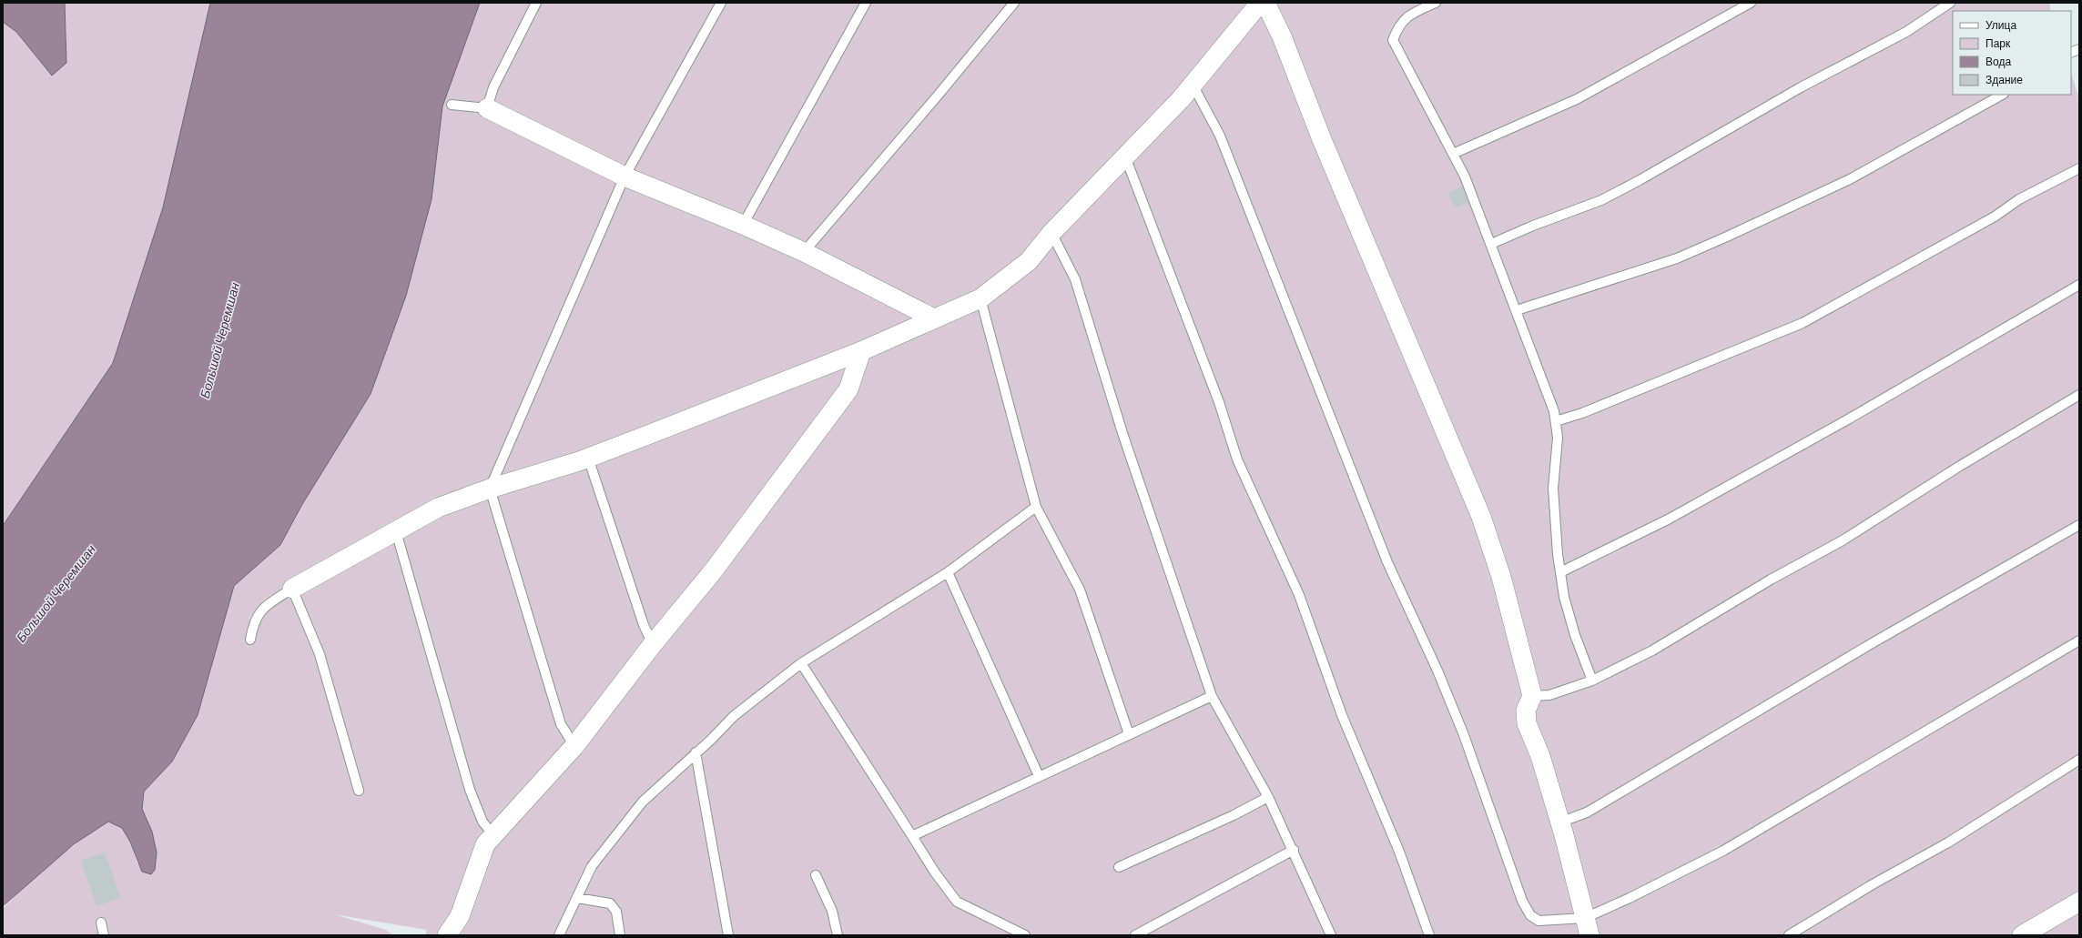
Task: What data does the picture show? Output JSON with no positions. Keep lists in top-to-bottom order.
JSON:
{
  "water": ["Большой Черемшан"],
  "legend": [
    "Улица",
    "Парк",
    "Вода",
    "Здание"
  ]
}
